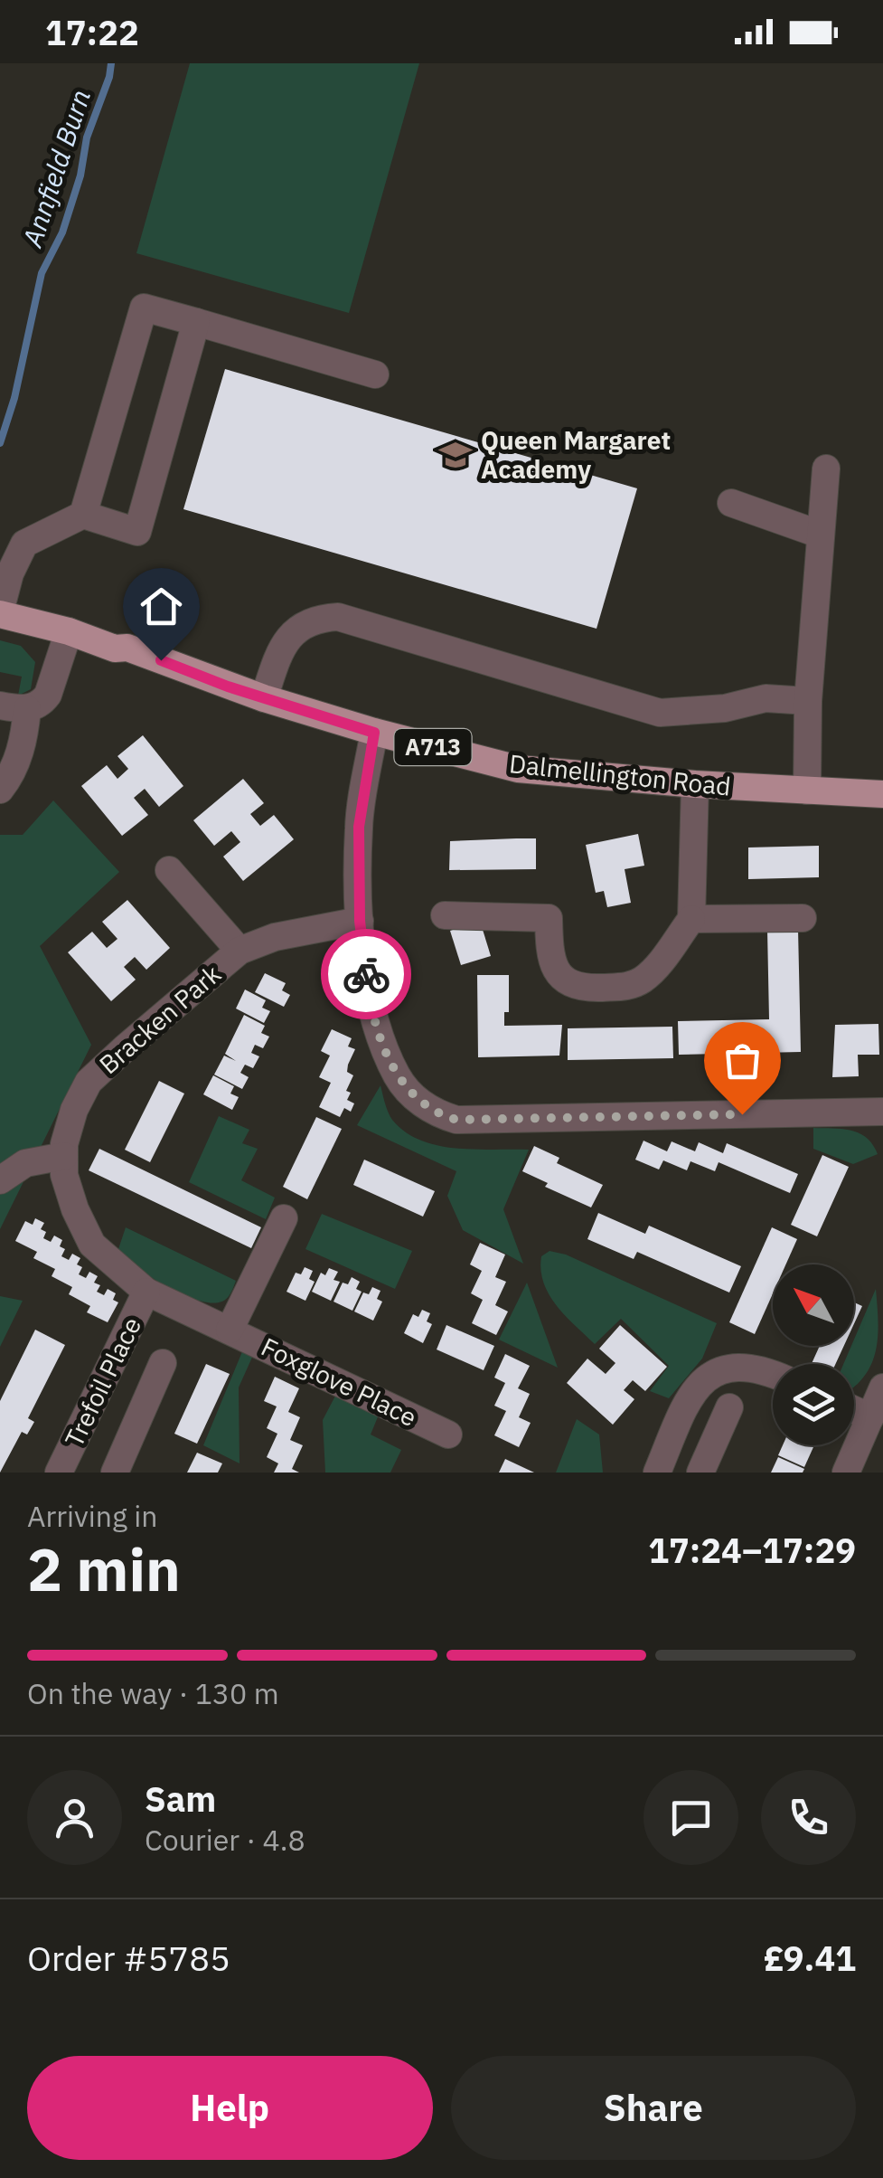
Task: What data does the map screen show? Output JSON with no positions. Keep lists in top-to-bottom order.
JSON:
{
  "streets": {
    "main road": ["A713", "Dalmellington Road"],
    "street": ["Bracken Park", "Trefoil Place", "Foxglove Place"]
  },
  "crossings": [
    ["Bracken Park", "Trefoil Place"],
    ["Bracken Park", "Foxglove Place"],
    ["Trefoil Place", "Foxglove Place"]
  ],
  "water": ["Annfield Burn"],
  "places": {
    "school or university": ["Queen Margaret Academy"]
  },
  "north": "top left",
  "page": {
    "status": "17:22",
    "heading": ["2 min", "Arriving in", "17:24–17:29"],
    "panel": [
      "Sam",
      "Courier · 4.8",
      "Order #5785",
      "£9.41"
    ],
    "bar": "On the way · 130 m",
    "buttons": ["Help", "Share"]
  }
}
